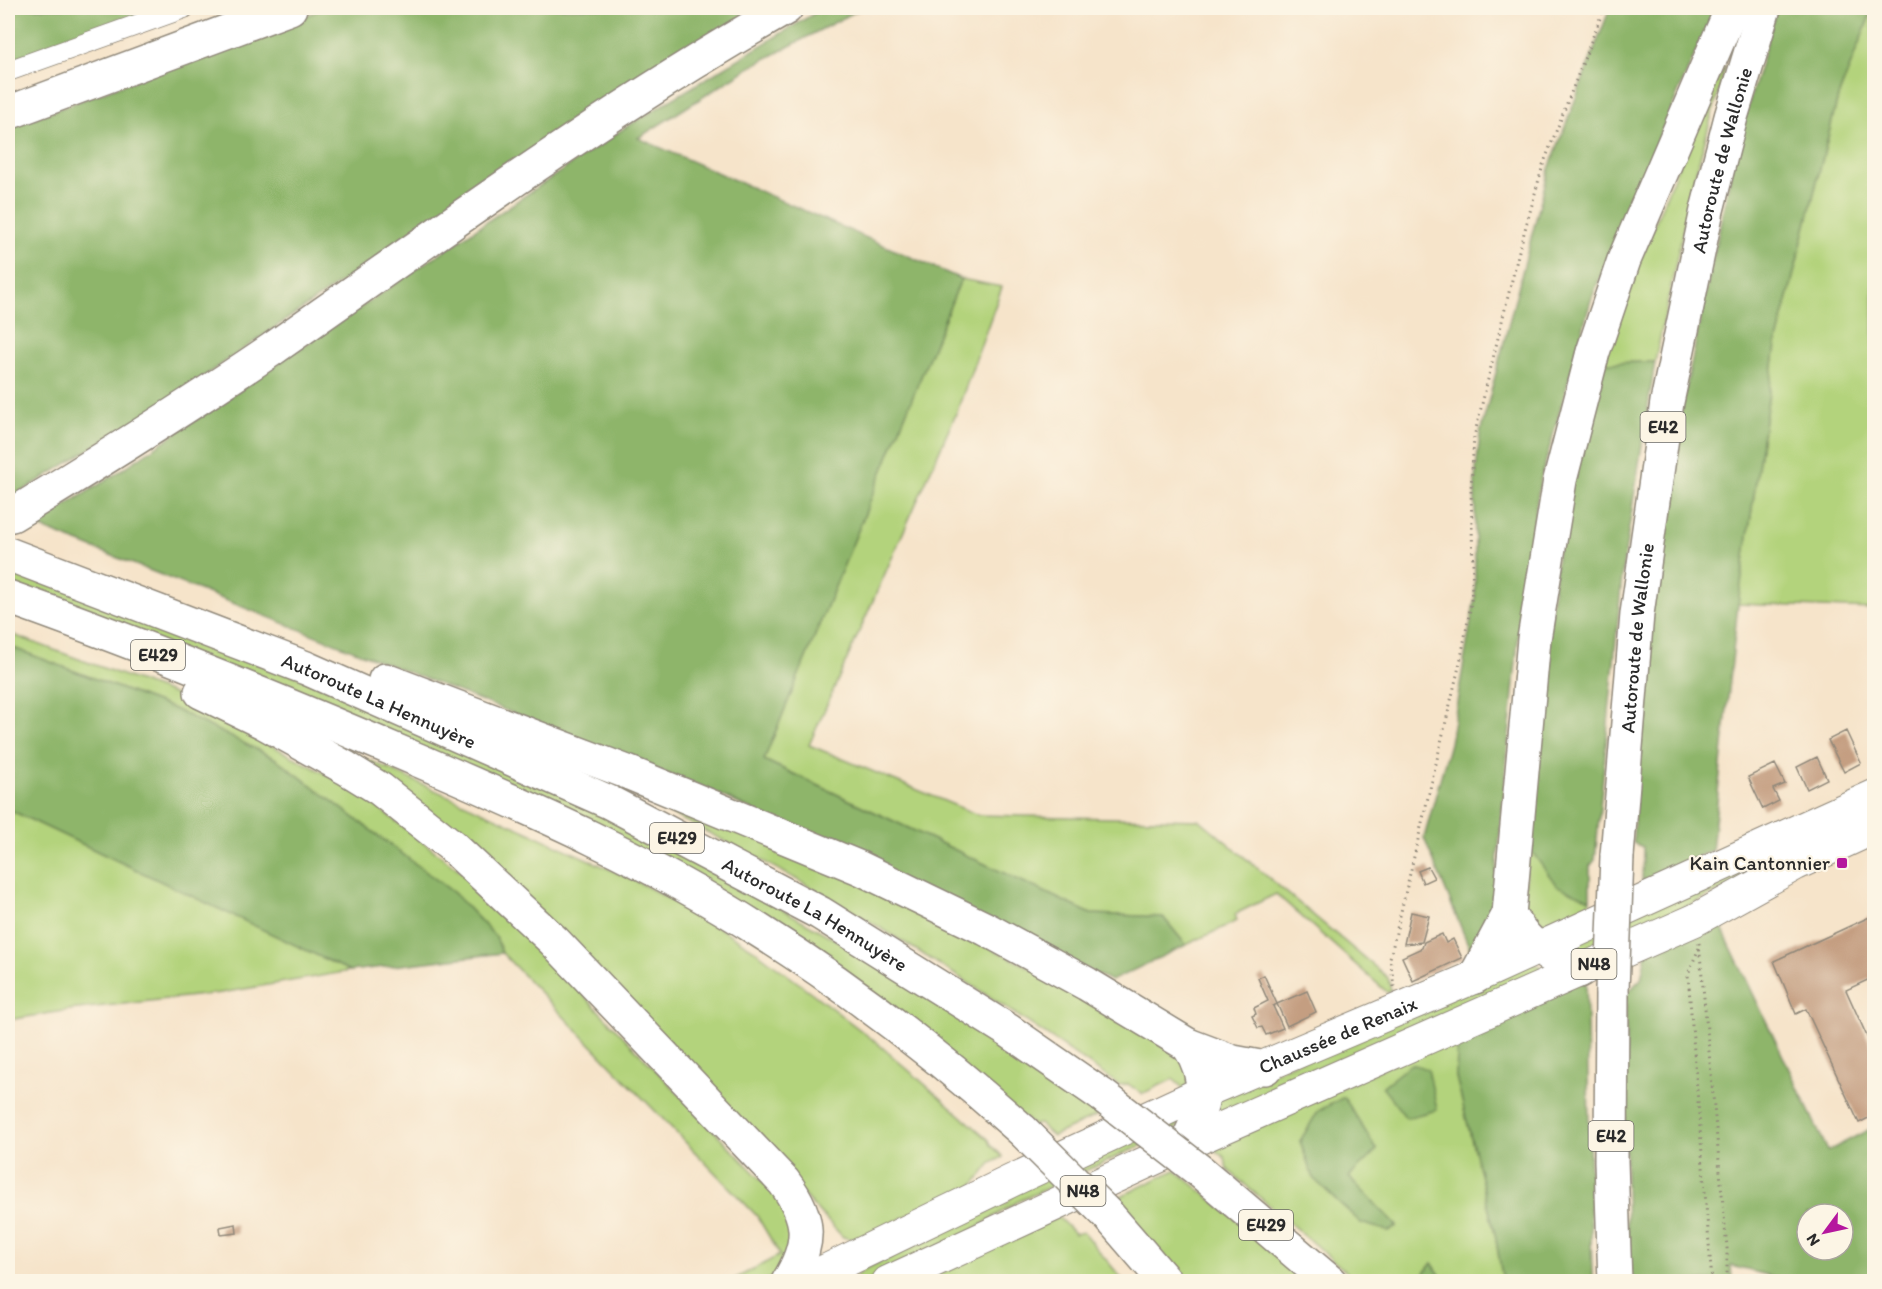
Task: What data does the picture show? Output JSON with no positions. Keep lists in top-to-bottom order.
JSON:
{
  "streets": {
    "highway": [
      "Autoroute de Wallonie",
      "E42",
      "E429",
      "Autoroute La Hennuyère"
    ],
    "main road": ["N48", "Chaussée de Renaix"]
  },
  "crossings": [
    ["Autoroute La Hennuyère", "Chaussée de Renaix"]
  ],
  "places": {
    "transit": ["Kain Cantonnier"]
  },
  "north": "bottom left"
}
